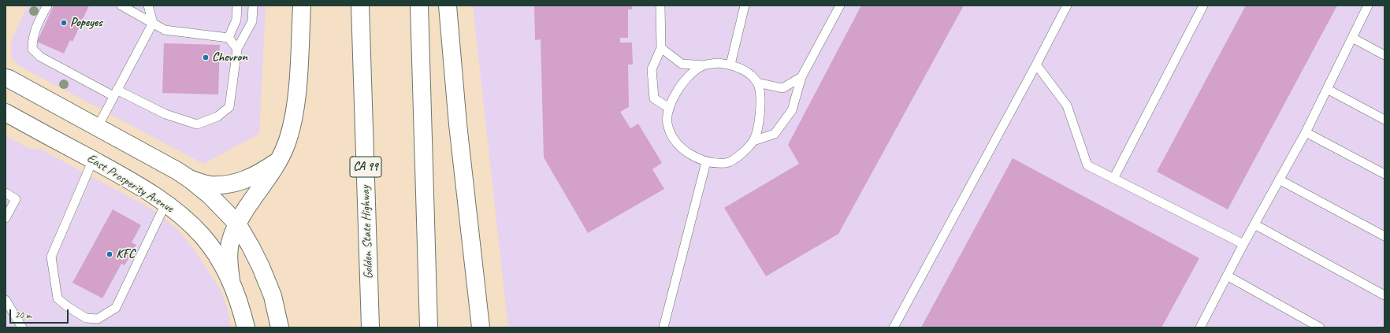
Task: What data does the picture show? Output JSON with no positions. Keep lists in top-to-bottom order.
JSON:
{
  "streets": {
    "main road": ["CA 99", "East Prosperity Avenue", "Golden State Highway"]
  },
  "places": ["Popeyes", "Chevron", "KFC"],
  "scale_bar": "20 m"
}
